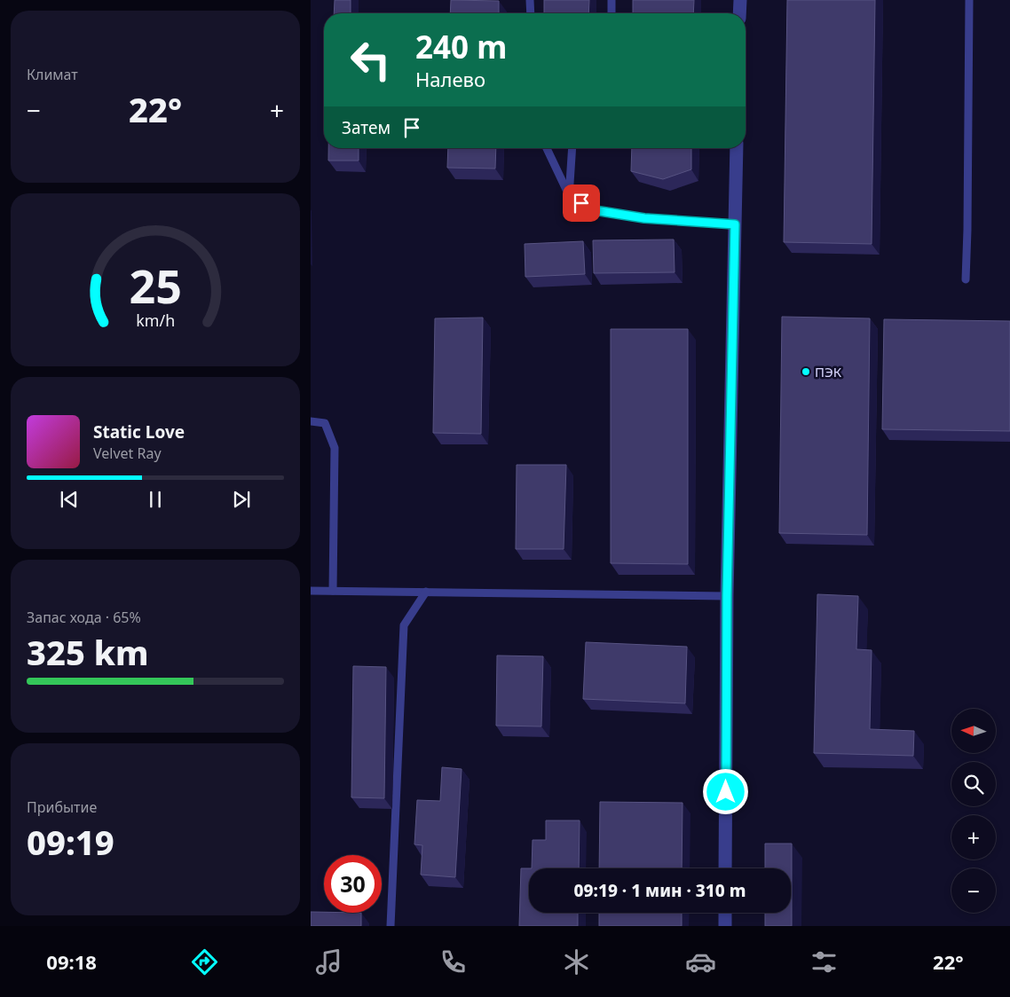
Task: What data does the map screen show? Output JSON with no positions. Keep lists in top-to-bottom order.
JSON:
{
  "places": ["ПЭК"],
  "north": "left",
  "page": {
    "tile": [
      "Климат",
      ["Запас хода · 65%", "325 km"],
      ["Прибытие", "09:19"]
    ],
    "turn": ["240 m", "Налево"],
    "heat": ["−", "22°", "+"],
    "then": "Затем",
    "song": ["Static Love", "Velvet Ray"],
    "map_buttons": ["+", "−"],
    "limit": "30",
    "trip": "09:19 · 1 мин · 310 m",
    "tabs": ["09:18", "22°"],
    "gauge": ["25", "km/h"]
  }
}
